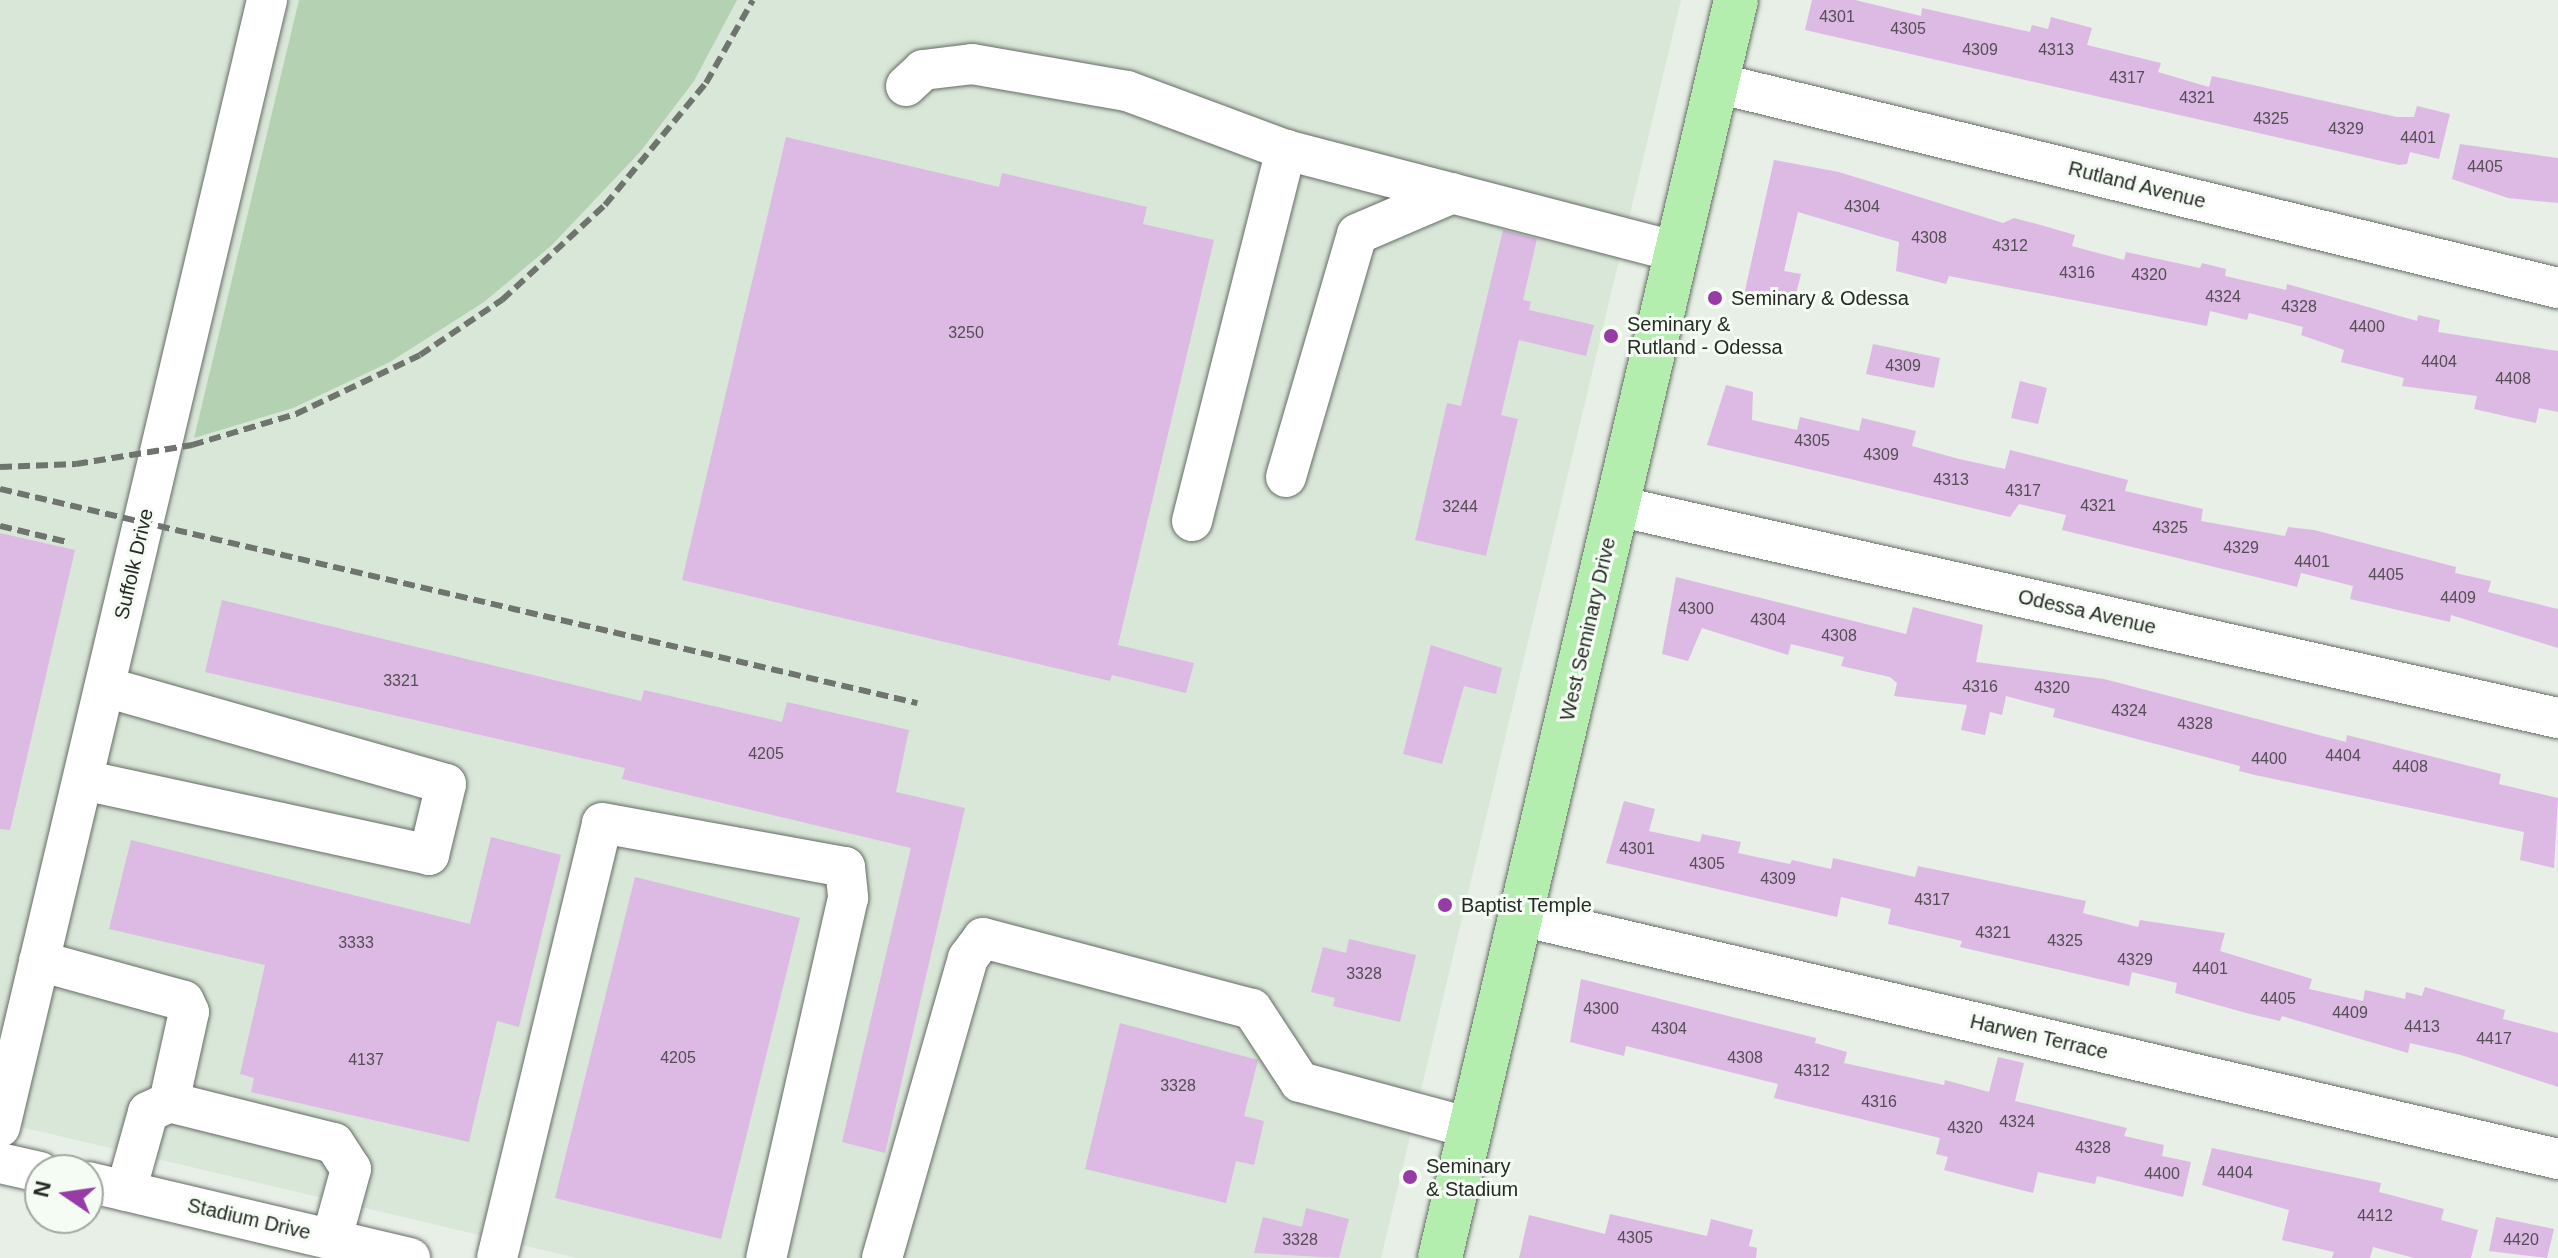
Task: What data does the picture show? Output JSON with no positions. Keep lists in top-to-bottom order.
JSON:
{
  "streets": {
    "main road": ["West Seminary Drive"],
    "street": [
      "Rutland Avenue",
      "Suffolk Drive",
      "Odessa Avenue",
      "Harwen Terrace",
      "Stadium Drive"
    ]
  },
  "crossings": [
    ["Rutland Avenue", "West Seminary Drive"],
    ["Odessa Avenue", "West Seminary Drive"],
    ["West Seminary Drive", "Harwen Terrace"]
  ],
  "places": [
    "Seminary & Odessa",
    "Seminary & Rutland - Odessa",
    "Baptist Temple",
    "Seminary & Stadium"
  ],
  "house_numbers": [
    "4301",
    "4305",
    "4309",
    "4313",
    "4317",
    "4321",
    "4325",
    "4329",
    "4401",
    "4405",
    "4304",
    "4308",
    "4312",
    "4316",
    "4320",
    "4324",
    "4328",
    "4400",
    "3250",
    "4404",
    "4309",
    "4408",
    "4305",
    "4309",
    "4313",
    "4317",
    "4321",
    "3244",
    "4325",
    "4329",
    "4401",
    "4405",
    "4409",
    "4300",
    "4304",
    "4308",
    "3321",
    "4316",
    "4320",
    "4324",
    "4328",
    "4205",
    "4404",
    "4400",
    "4408",
    "4301",
    "4305",
    "4309",
    "4317",
    "4321",
    "4325",
    "3333",
    "4329",
    "4401",
    "3328",
    "4405",
    "4300",
    "4409",
    "4413",
    "4304",
    "4417",
    "4205",
    "4308",
    "4137",
    "4312",
    "3328",
    "4316",
    "4324",
    "4320",
    "4328",
    "4404",
    "4400",
    "4412",
    "4305",
    "3328",
    "4420"
  ],
  "north": "left"
}
